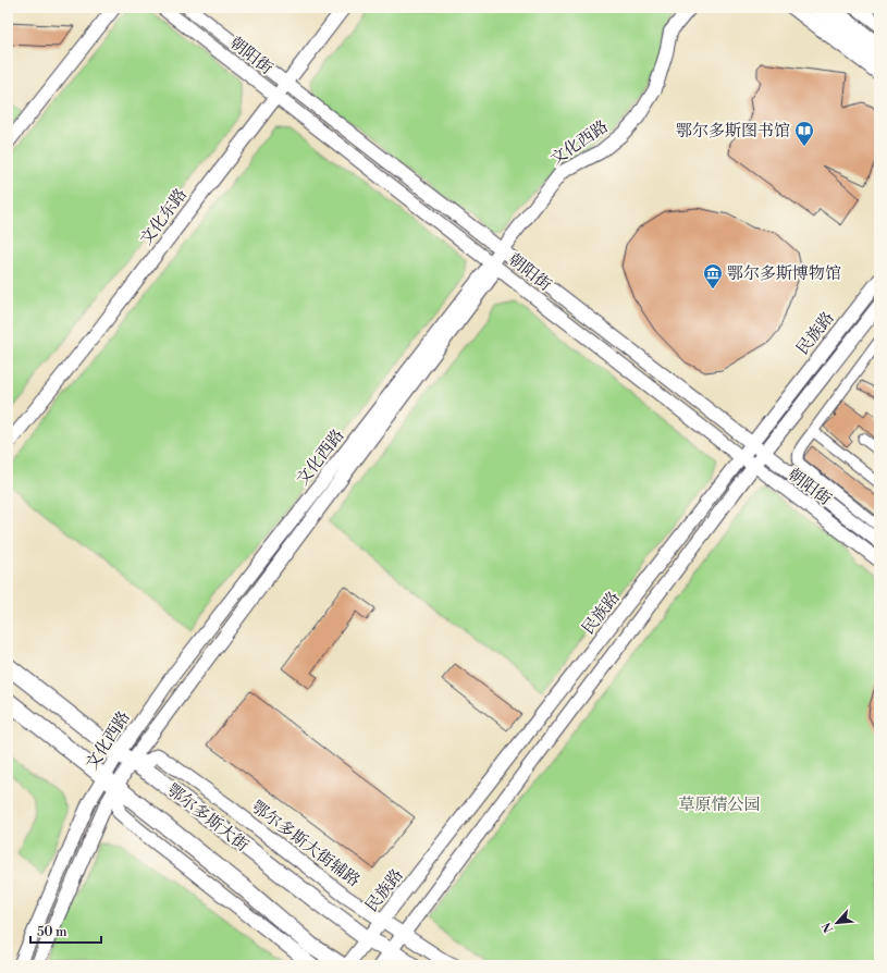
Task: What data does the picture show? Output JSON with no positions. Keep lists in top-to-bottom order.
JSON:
{
  "streets": {
    "main road": ["鄂尔多斯大街"],
    "street": [
      "朝阳街",
      "文化西路",
      "文化东路",
      "民族路",
      "鄂尔多斯大街辅路"
    ]
  },
  "crossings": [
    ["朝阳街", "文化西路"],
    ["朝阳街", "文化东路"],
    ["朝阳街", "民族路"],
    ["文化西路", "鄂尔多斯大街"],
    ["文化西路", "鄂尔多斯大街辅路"],
    ["民族路", "鄂尔多斯大街"],
    ["民族路", "鄂尔多斯大街辅路"],
    ["鄂尔多斯大街", "鄂尔多斯大街辅路"]
  ],
  "parks": ["草原情公园"],
  "places": {
    "library": ["鄂尔多斯图书馆"],
    "museum": ["鄂尔多斯博物馆"]
  },
  "scale_bar": "50 m",
  "north": "bottom left"
}
